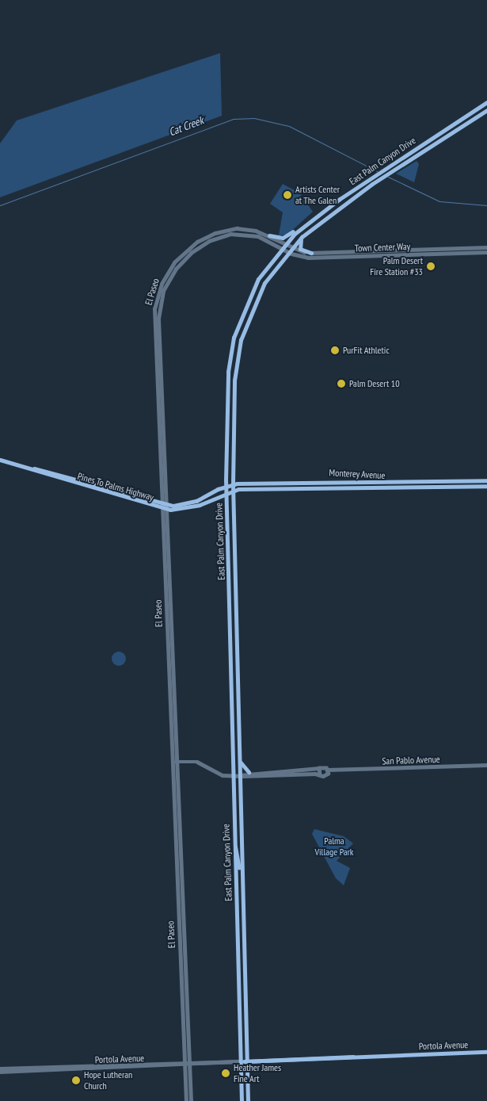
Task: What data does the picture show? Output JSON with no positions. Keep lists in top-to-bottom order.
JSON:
{
  "streets": {
    "main road": [
      "East Palm Canyon Drive",
      "Monterey Avenue",
      "Pines To Palms Highway",
      "Portola Avenue"
    ],
    "street": ["Town Center Way", "El Paseo", "San Pablo Avenue"]
  },
  "crossings": [
    ["East Palm Canyon Drive", "Town Center Way"],
    ["East Palm Canyon Drive", "El Paseo"],
    ["East Palm Canyon Drive", "Monterey Avenue"],
    ["East Palm Canyon Drive", "Pines To Palms Highway"],
    ["East Palm Canyon Drive", "San Pablo Avenue"],
    ["East Palm Canyon Drive", "Portola Avenue"],
    ["Town Center Way", "El Paseo"],
    ["El Paseo", "Pines To Palms Highway"],
    ["El Paseo", "San Pablo Avenue"],
    ["El Paseo", "Portola Avenue"],
    ["Monterey Avenue", "Pines To Palms Highway"]
  ],
  "water": ["Cat Creek"],
  "parks": ["Palma Village Park"],
  "places": [
    "Artists Center at The Galen",
    "Palm Desert Fire Station #33",
    "PurFit Athletic",
    "Palm Desert 10",
    "Heather James Fine Art",
    "Hope Lutheran Church"
  ]
}
